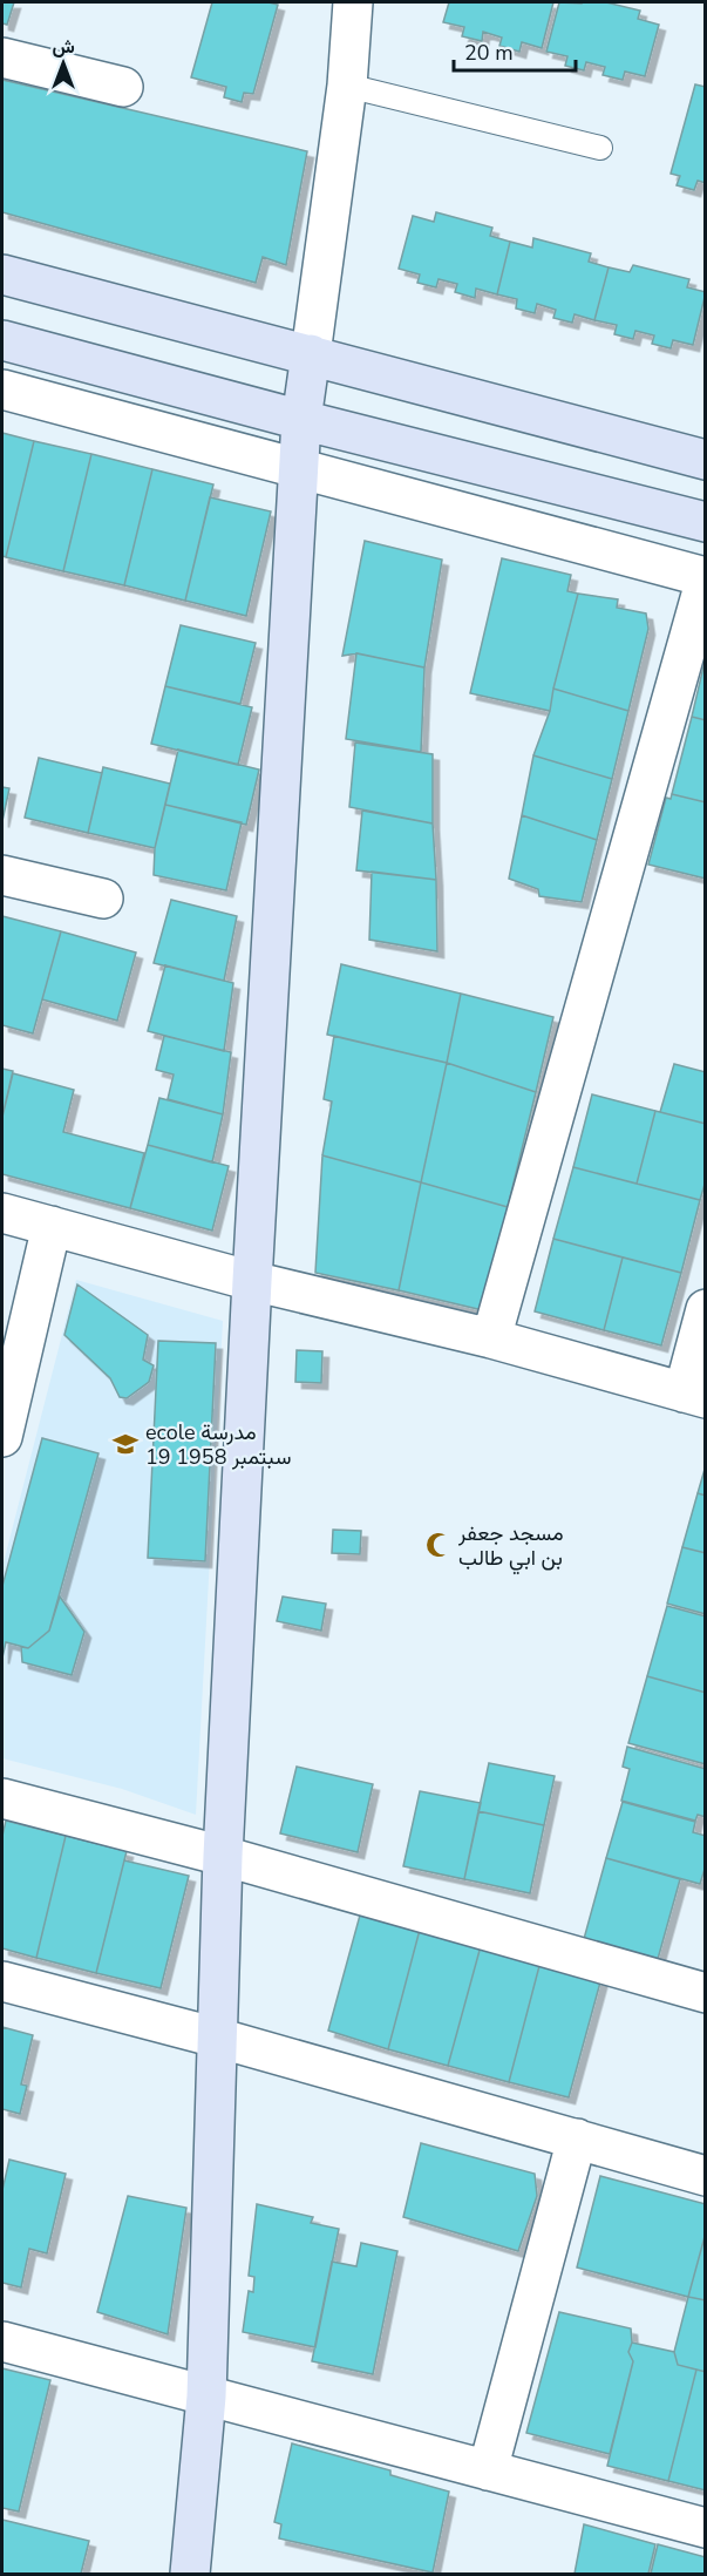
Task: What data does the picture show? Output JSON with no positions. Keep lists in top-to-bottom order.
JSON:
{
  "places": {
    "school or university": ["ecole مدرسة 19 سبتمبر 1958"],
    "mosque": ["مسجد جعفر بن ابي طالب"]
  },
  "scale_bar": "20 m",
  "north": "top"
}
